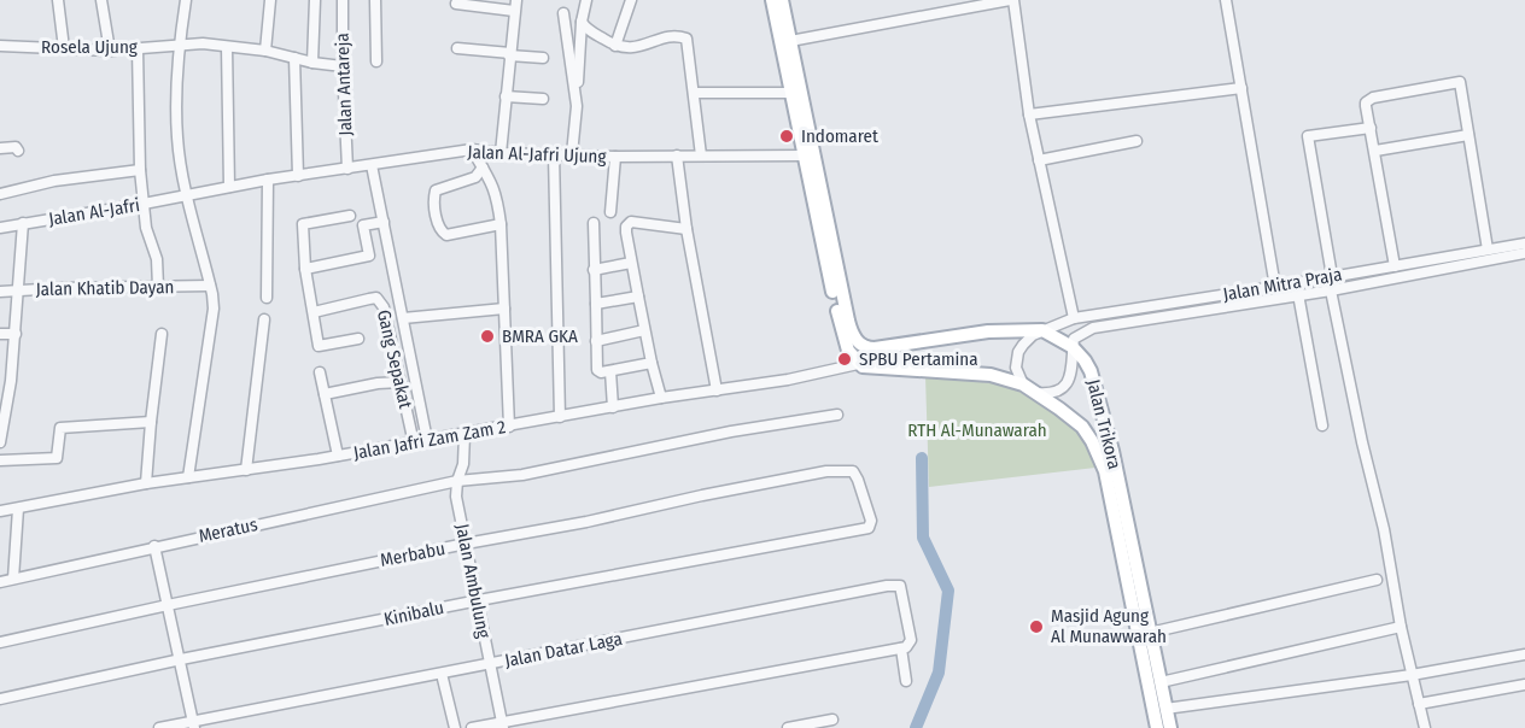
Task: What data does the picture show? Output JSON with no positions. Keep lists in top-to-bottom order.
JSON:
{
  "streets": {
    "main road": ["Jalan Trikora"],
    "street": [
      "Rosela Ujung",
      "Jalan Antareja",
      "Jalan Al-Jafri Ujung",
      "Jalan Al-Jafri",
      "Jalan Mitra Praja",
      "Jalan Khatib Dayan",
      "Gang Sepakat",
      "Jalan Jafri Zam Zam 2",
      "Meratus",
      "Merbabu",
      "Jalan Ambulung",
      "Kinibalu",
      "Jalan Datar Laga"
    ]
  },
  "crossings": [
    ["Rosela Ujung", "Jalan Antareja"],
    ["Jalan Antareja", "Jalan Al-Jafri Ujung"],
    ["Jalan Al-Jafri Ujung", "Jalan Al-Jafri"],
    ["Jalan Mitra Praja", "Jalan Trikora"],
    ["Gang Sepakat", "Jalan Jafri Zam Zam 2"],
    ["Jalan Trikora", "Jalan Jafri Zam Zam 2"],
    ["Jalan Jafri Zam Zam 2", "Jalan Ambulung"],
    ["Meratus", "Jalan Ambulung"],
    ["Merbabu", "Jalan Ambulung"],
    ["Merbabu", "Kinibalu"],
    ["Jalan Ambulung", "Kinibalu"],
    ["Jalan Ambulung", "Jalan Datar Laga"]
  ],
  "parks": ["RTH Al-Munawarah"],
  "places": [
    "Indomaret",
    "BMRA GKA",
    "SPBU Pertamina",
    "Masjid Agung Al Munawwarah"
  ]
}
